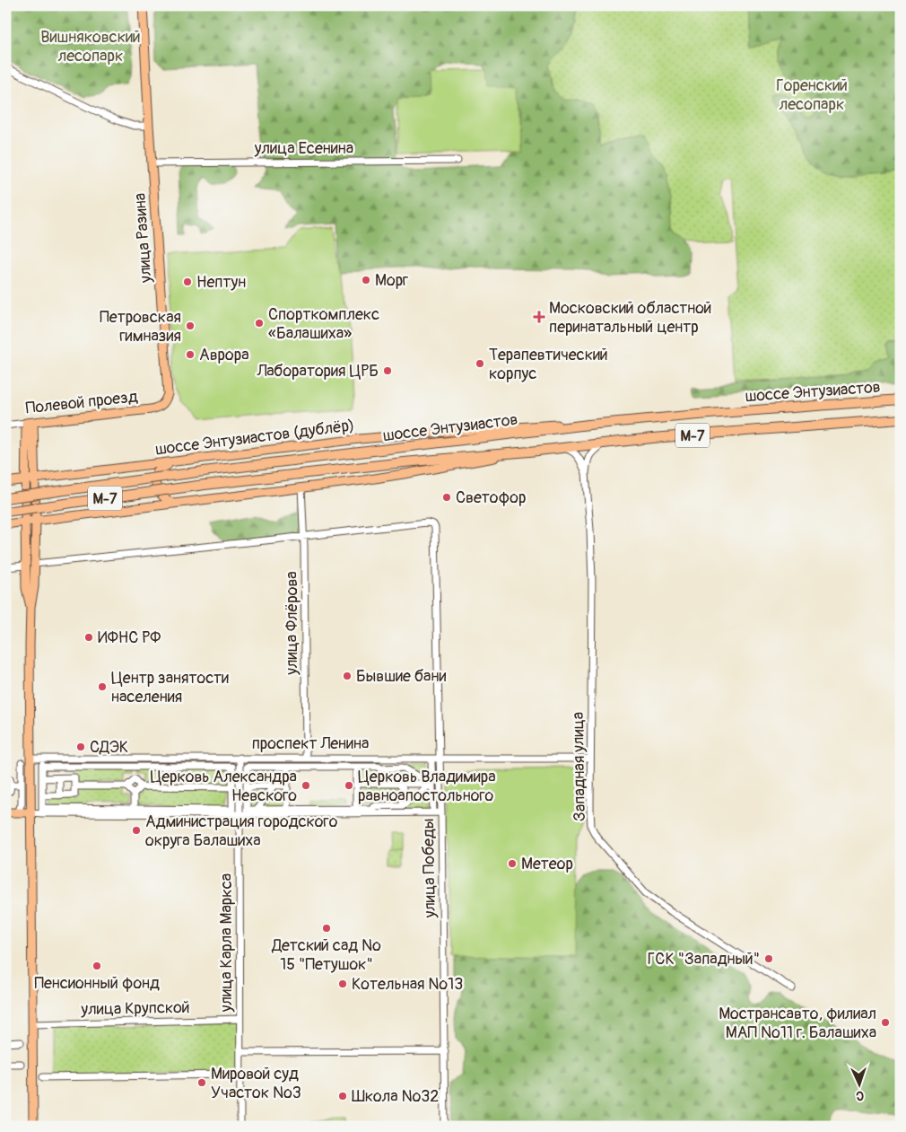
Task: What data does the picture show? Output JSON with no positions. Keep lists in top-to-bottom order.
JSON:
{
  "streets": {
    "highway": ["шоссе Энтузиастов", "М-7"],
    "main road": ["улица Разина", "Полевой проезд", "шоссе Энтузиастов (дублёр)"],
    "street": [
      "улица Есенина",
      "улица Флёрова",
      "проспект Ленина",
      "Западная улица",
      "улица Победы",
      "улица Карла Маркса",
      "улица Крупской"
    ]
  },
  "crossings": [
    ["улица Есенина", "улица Разина"],
    ["улица Разина", "Полевой проезд"],
    ["шоссе Энтузиастов", "шоссе Энтузиастов (дублёр)"],
    ["шоссе Энтузиастов", "Западная улица"],
    ["улица Флёрова", "проспект Ленина"],
    ["улица Флёрова", "улица Победы"],
    ["проспект Ленина", "Западная улица"],
    ["проспект Ленина", "улица Победы"],
    ["проспект Ленина", "улица Карла Маркса"],
    ["улица Карла Маркса", "улица Крупской"]
  ],
  "parks": ["Вишняковский лесопарк", "Горенский лесопарк"],
  "places": {
    "other": [
      "Морг",
      "Нептун",
      "Спорткомплекс «Балашиха»",
      "Петровская гимназия",
      "Аврора",
      "Терапевтический корпус",
      "Лаборатория ЦРБ",
      "Светофор",
      "ИФНС РФ",
      "Бывшие бани",
      "Центр занятости населения",
      "СДЭК",
      "Церковь Александра Невского",
      "Церковь Владимира равноапостольного",
      "Администрация городского округа Балашиха",
      "Метеор",
      "Детский сад № 15 \"Петушок\"",
      "ГСК \"Западный\"",
      "Пенсионный фонд",
      "Котельная №13",
      "Мострансавто, филиал МАП №11 г. Балашиха",
      "Мировой суд Участок №3",
      "Школа №32"
    ],
    "health": ["Московский областной перинатальный центр"]
  },
  "north": "bottom"
}
